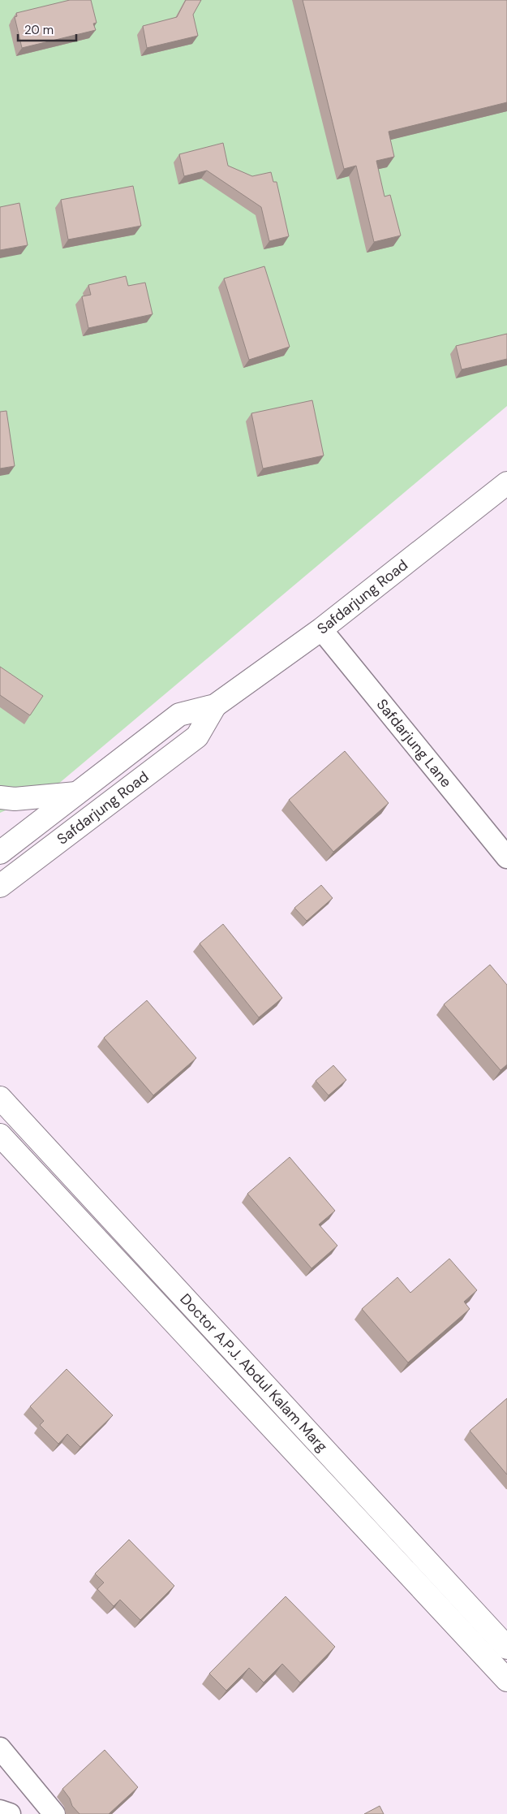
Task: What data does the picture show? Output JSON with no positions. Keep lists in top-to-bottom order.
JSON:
{
  "streets": {
    "main road": ["Safdarjung Road", "Doctor A.P.J. Abdul Kalam Marg"],
    "street": ["Safdarjung Lane"]
  },
  "crossings": [
    ["Safdarjung Road", "Safdarjung Lane"]
  ],
  "scale_bar": "20 m"
}
